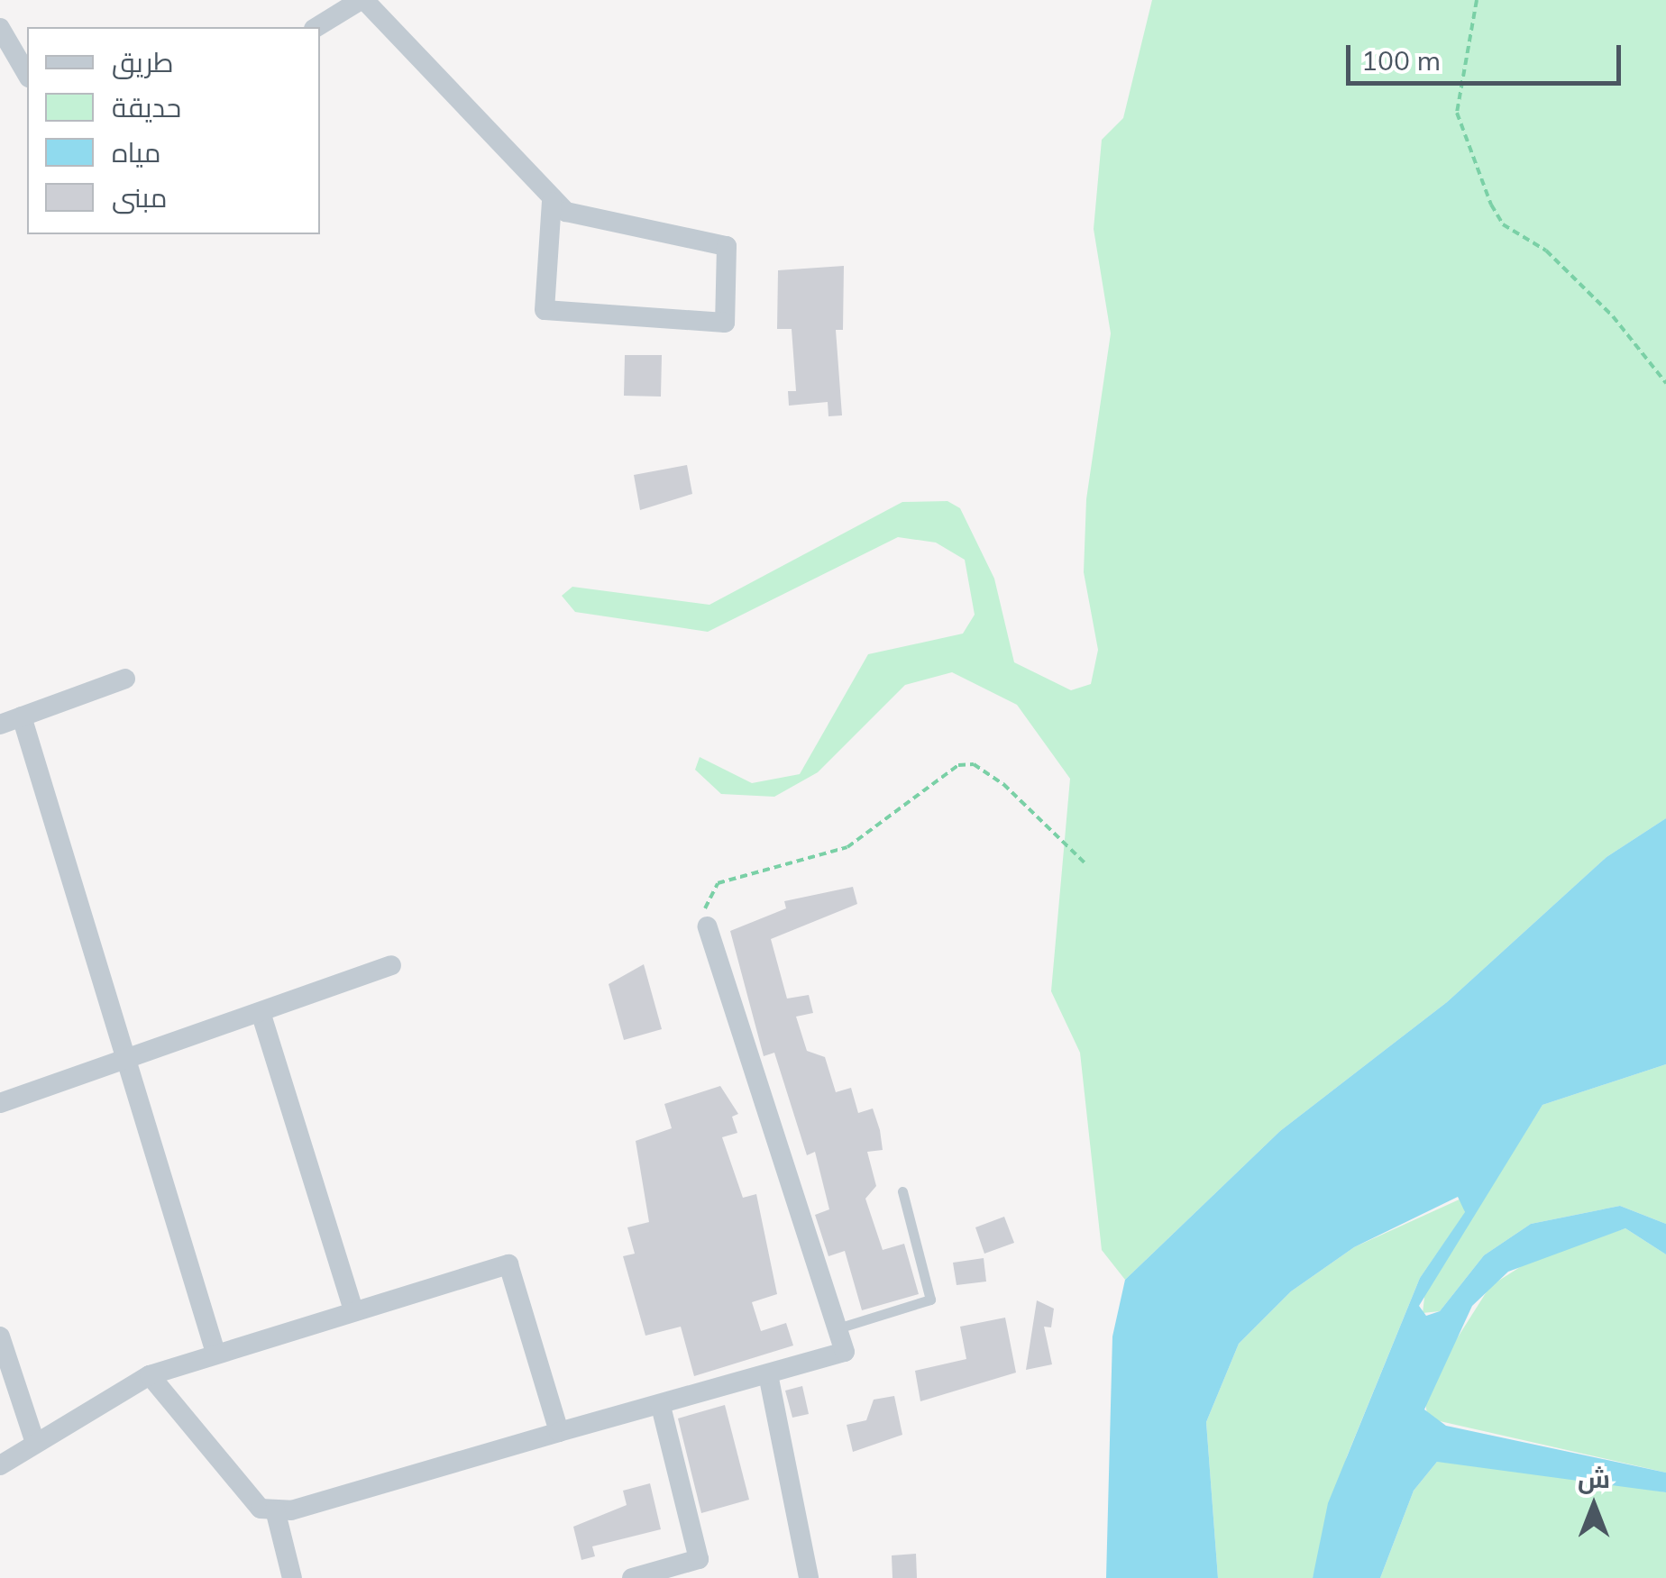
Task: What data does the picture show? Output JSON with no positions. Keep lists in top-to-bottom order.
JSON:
{
  "legend": [
    "طريق",
    "حديقة",
    "مياه",
    "مبنى"
  ],
  "scale_bar": "100 m",
  "north": "top"
}
